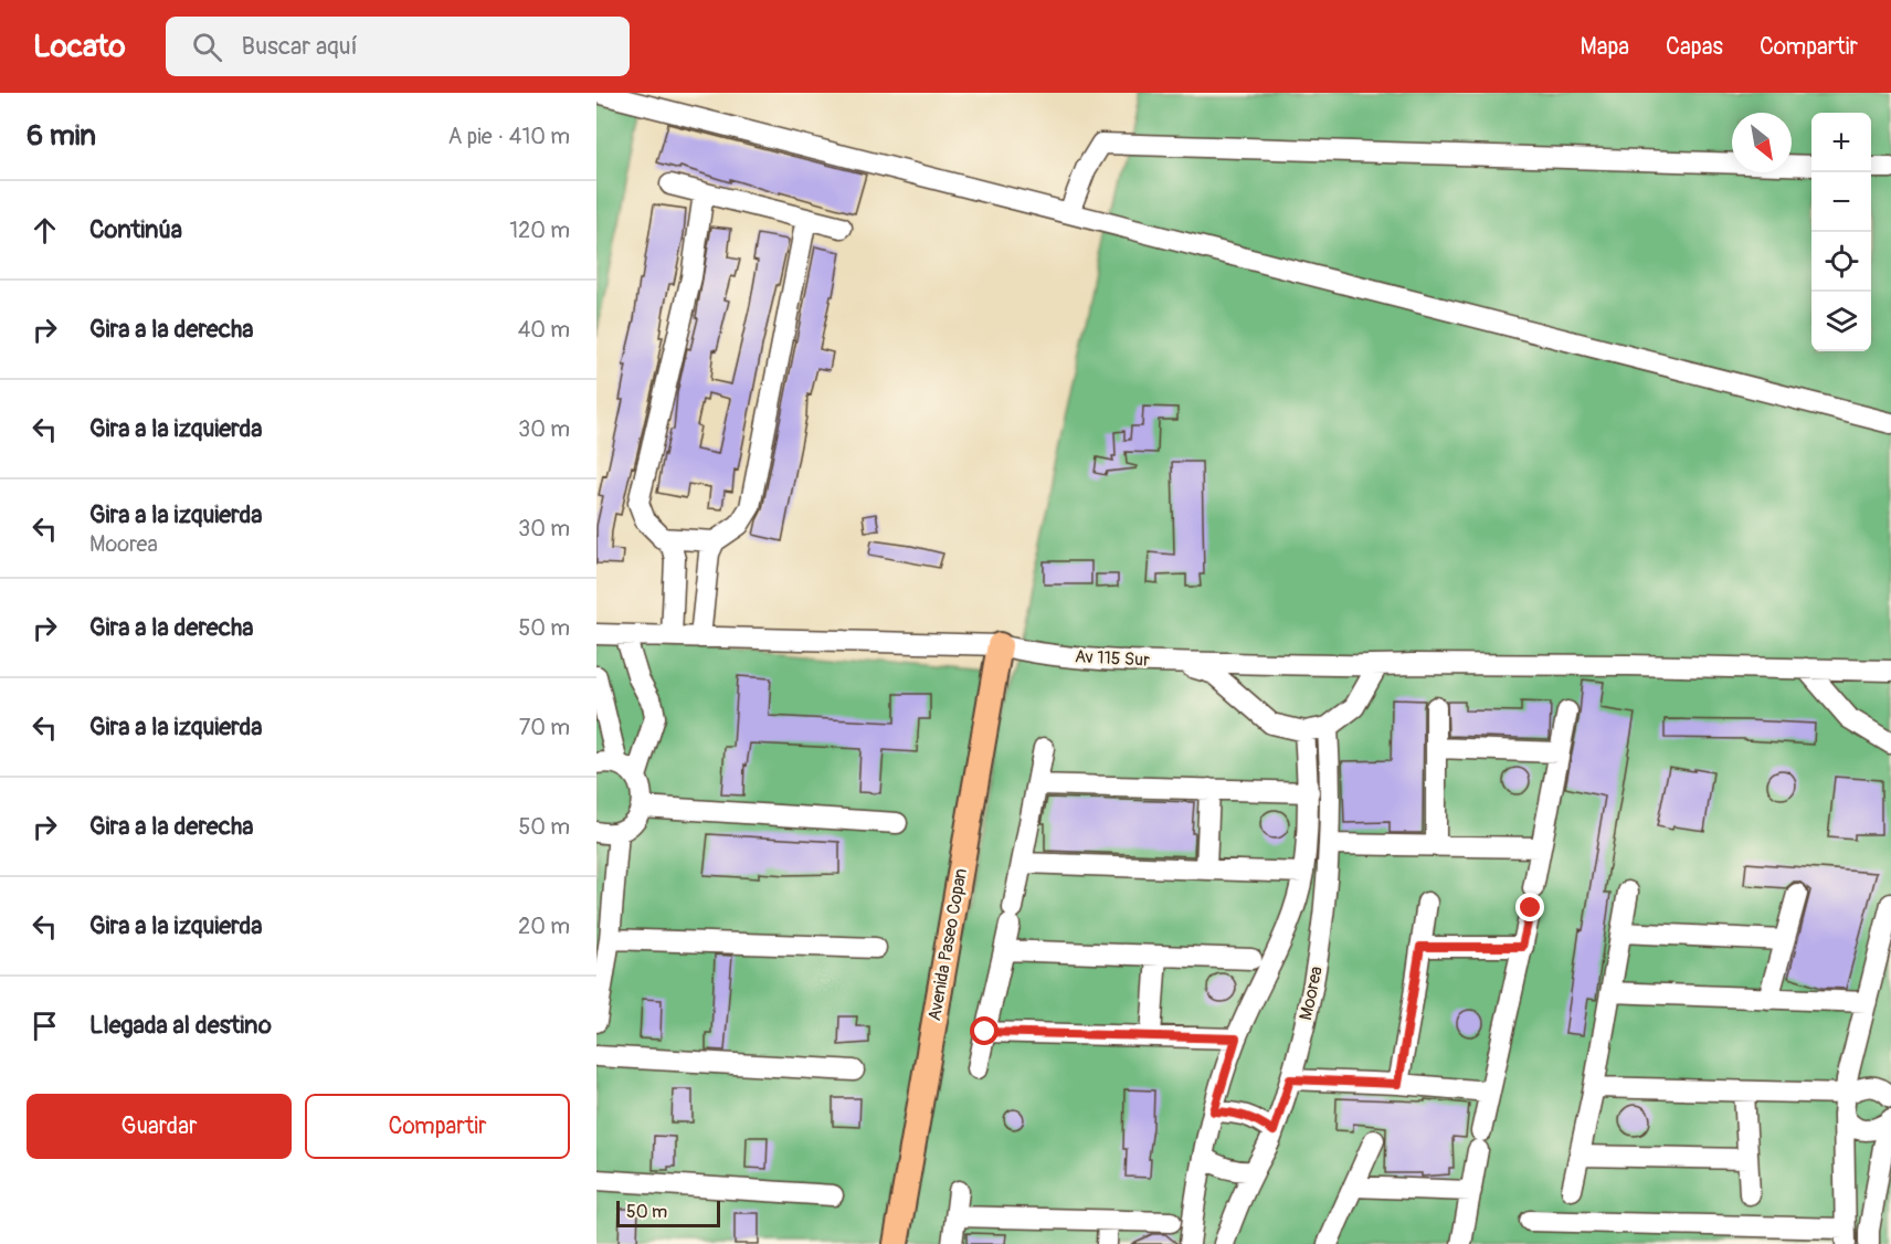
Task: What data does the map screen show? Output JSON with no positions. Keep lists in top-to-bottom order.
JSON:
{
  "streets": {
    "main road": ["Avenida Paseo Copan"],
    "street": ["Av 115 Sur", "Moorea"]
  },
  "crossings": [
    ["Av 115 Sur", "Avenida Paseo Copan"]
  ],
  "scale_bar": "50 m",
  "north": "bottom right",
  "page": {
    "header": "Locato",
    "search": "Buscar aquí",
    "nav": ["Mapa", "Capas", "Compartir"],
    "heading": ["6 min", "A pie · 410 m"],
    "map_buttons": ["+", "−"],
    "list": [
      ["Continúa", "120 m"],
      ["Gira a la derecha", "40 m"],
      ["Gira a la izquierda", "30 m"],
      ["Gira a la izquierda", "Moorea", "30 m"],
      ["Gira a la derecha", "50 m"],
      ["Gira a la izquierda", "70 m"],
      ["Gira a la derecha", "50 m"],
      ["Gira a la izquierda", "20 m"],
      "Llegada al destino"
    ],
    "buttons": ["Guardar", "Compartir"],
    "scale": "50 m"
  }
}
